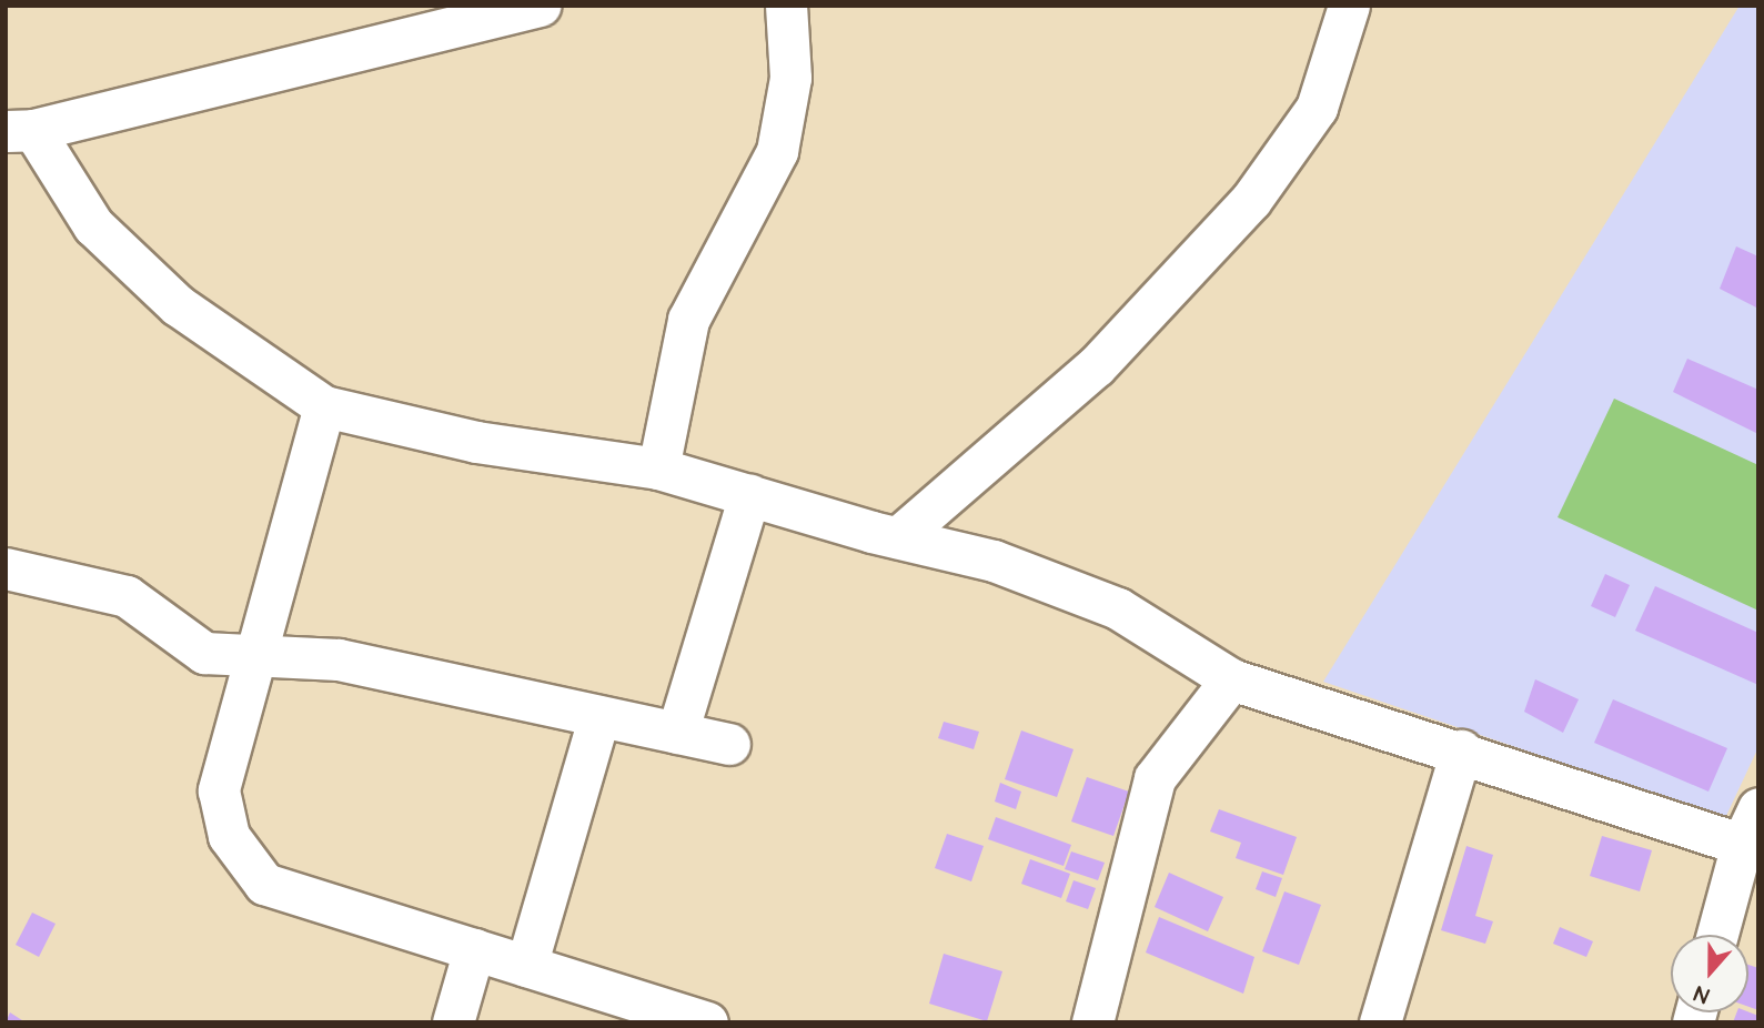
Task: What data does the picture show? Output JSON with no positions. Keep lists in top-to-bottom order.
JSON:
{
  "north": "bottom"
}
